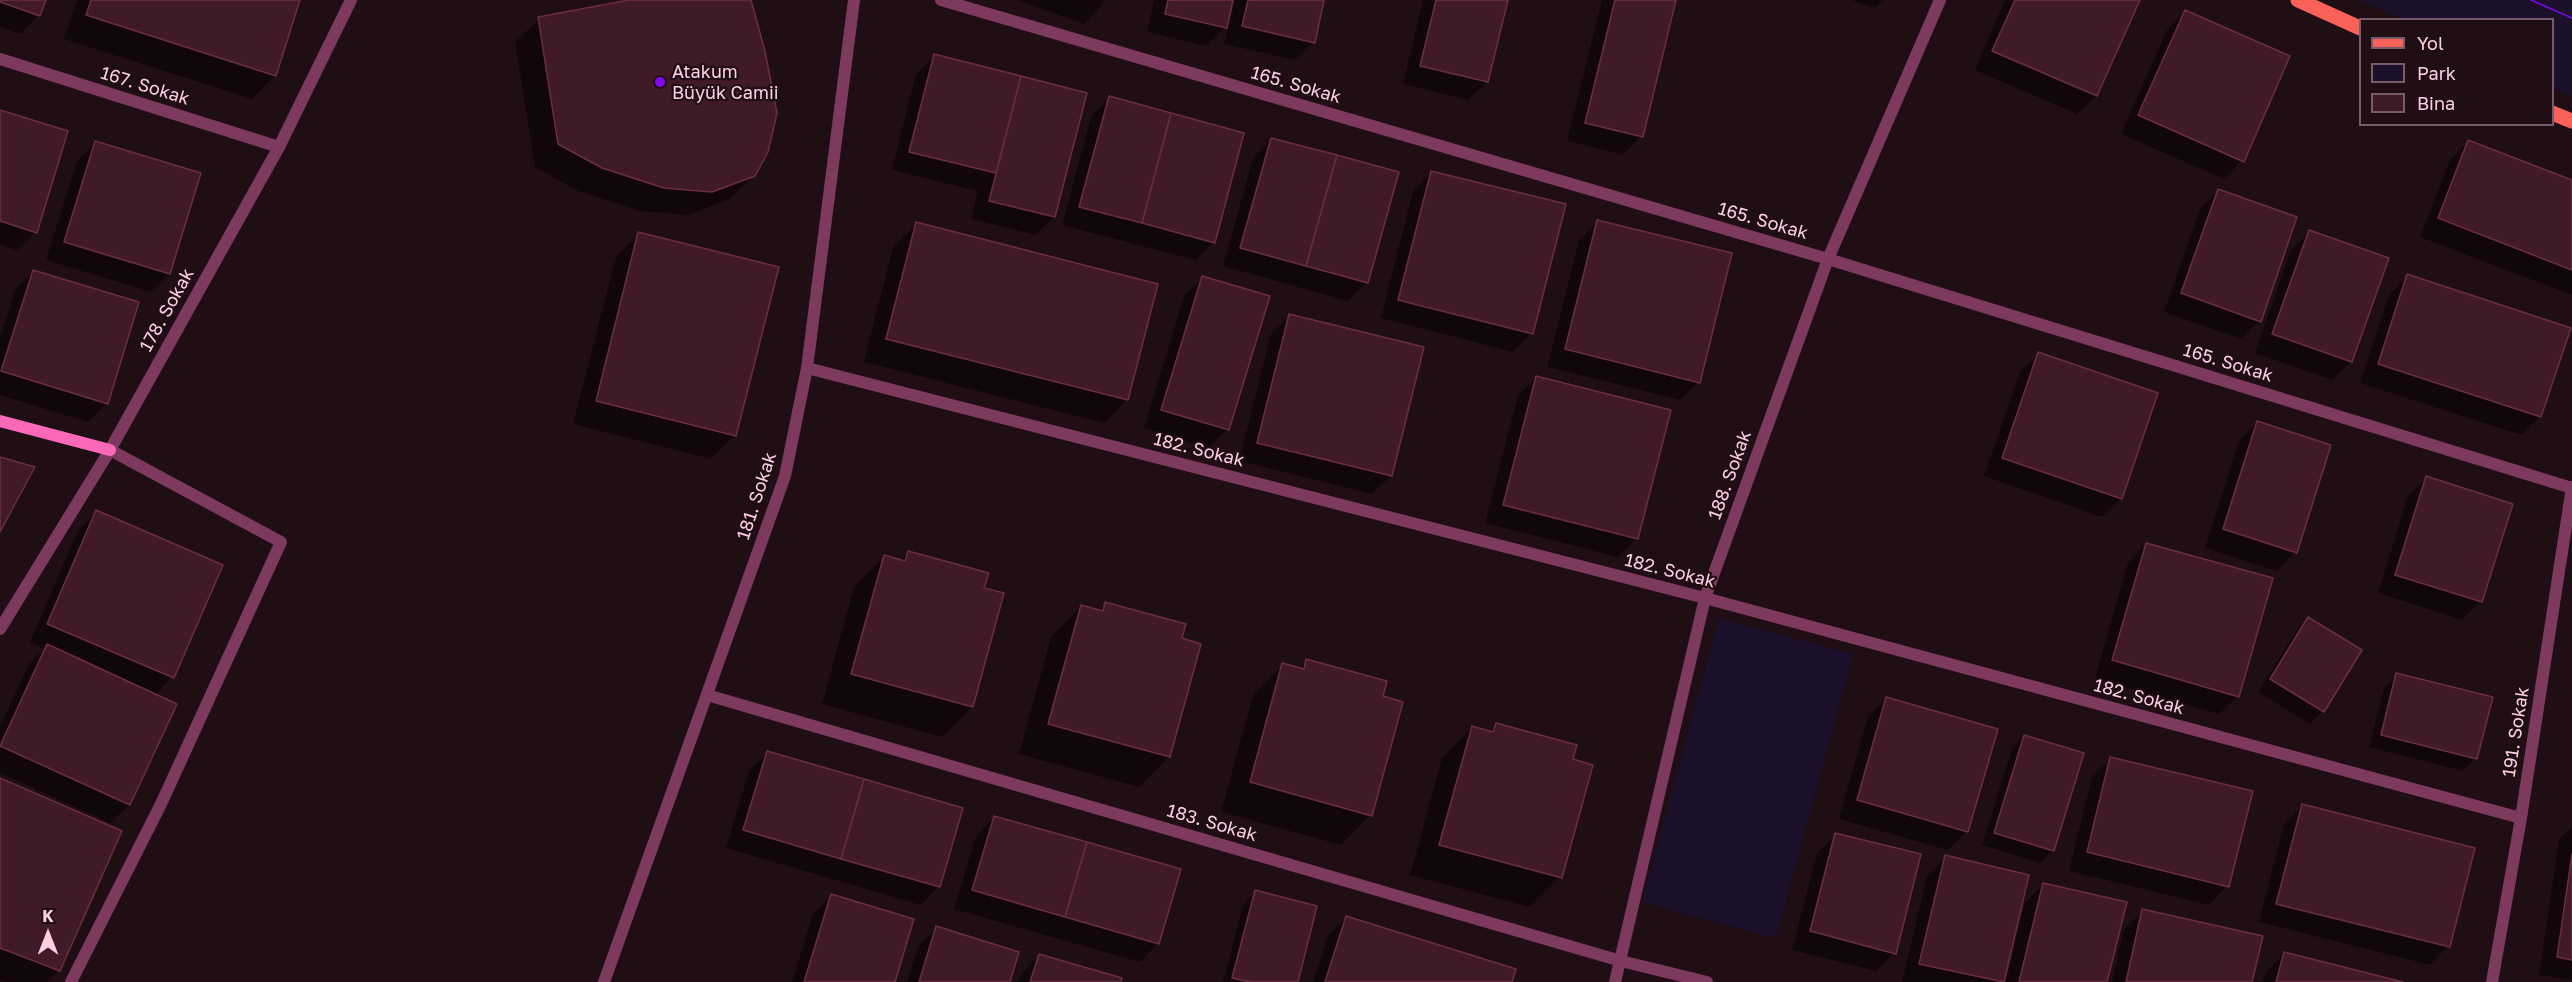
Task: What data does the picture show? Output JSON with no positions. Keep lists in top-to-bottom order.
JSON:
{
  "streets": {
    "street": [
      "165. Sokak",
      "167. Sokak",
      "178. Sokak",
      "182. Sokak",
      "188. Sokak",
      "181. Sokak",
      "191. Sokak",
      "183. Sokak"
    ]
  },
  "crossings": [
    ["165. Sokak", "188. Sokak"],
    ["165. Sokak", "191. Sokak"],
    ["167. Sokak", "178. Sokak"],
    ["182. Sokak", "188. Sokak"],
    ["182. Sokak", "181. Sokak"],
    ["182. Sokak", "191. Sokak"],
    ["188. Sokak", "183. Sokak"],
    ["181. Sokak", "183. Sokak"]
  ],
  "places": ["Atakum Büyük Camii"],
  "legend": ["Yol", "Park", "Bina"],
  "north": "top"
}
